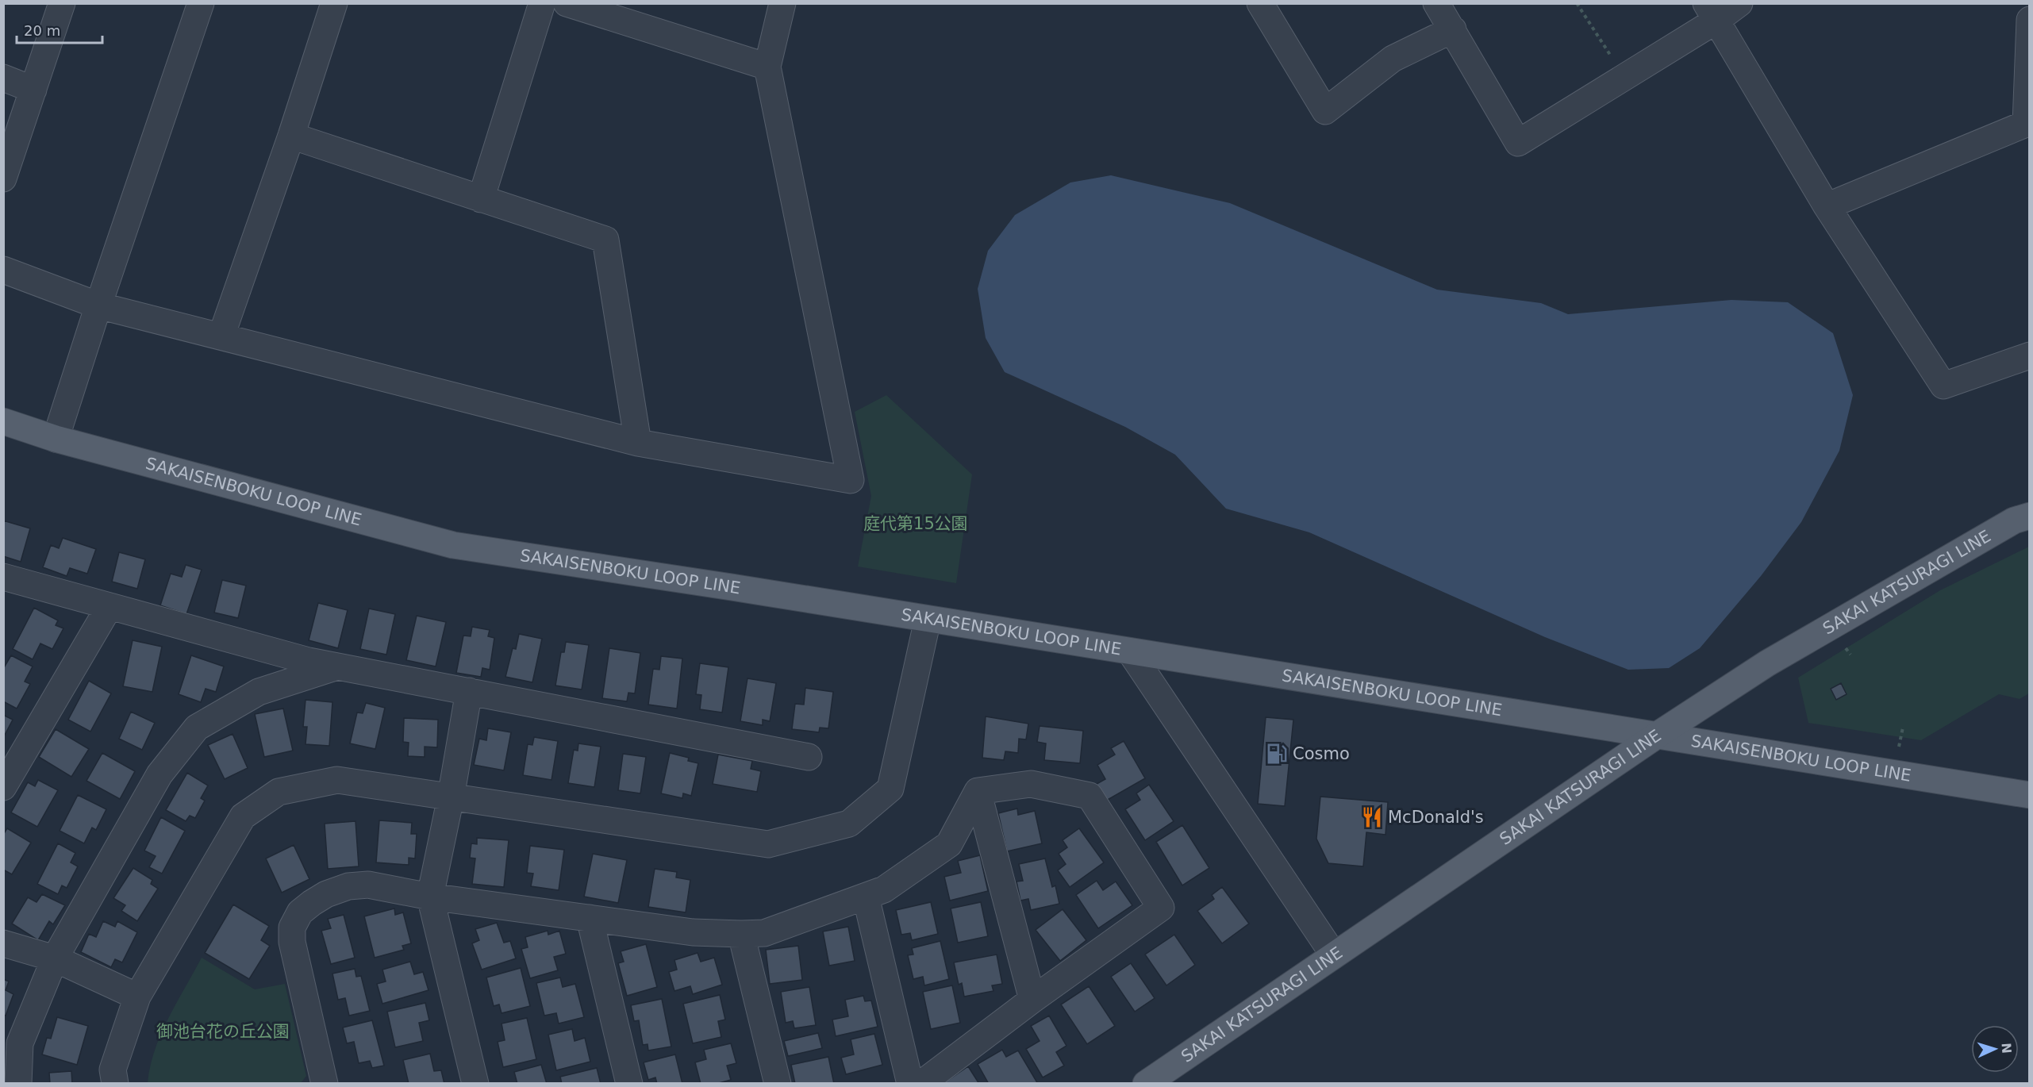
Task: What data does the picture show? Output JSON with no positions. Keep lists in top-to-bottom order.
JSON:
{
  "streets": {
    "main road": ["SAKAISENBOKU LOOP LINE", "SAKAI KATSURAGI LINE"]
  },
  "crossings": [
    ["SAKAISENBOKU LOOP LINE", "SAKAI KATSURAGI LINE"]
  ],
  "parks": ["庭代第15公園", "御池台花の丘公園"],
  "places": {
    "fuel station": ["Cosmo"],
    "restaurant": ["McDonald's"]
  },
  "scale_bar": "20 m",
  "north": "right"
}
